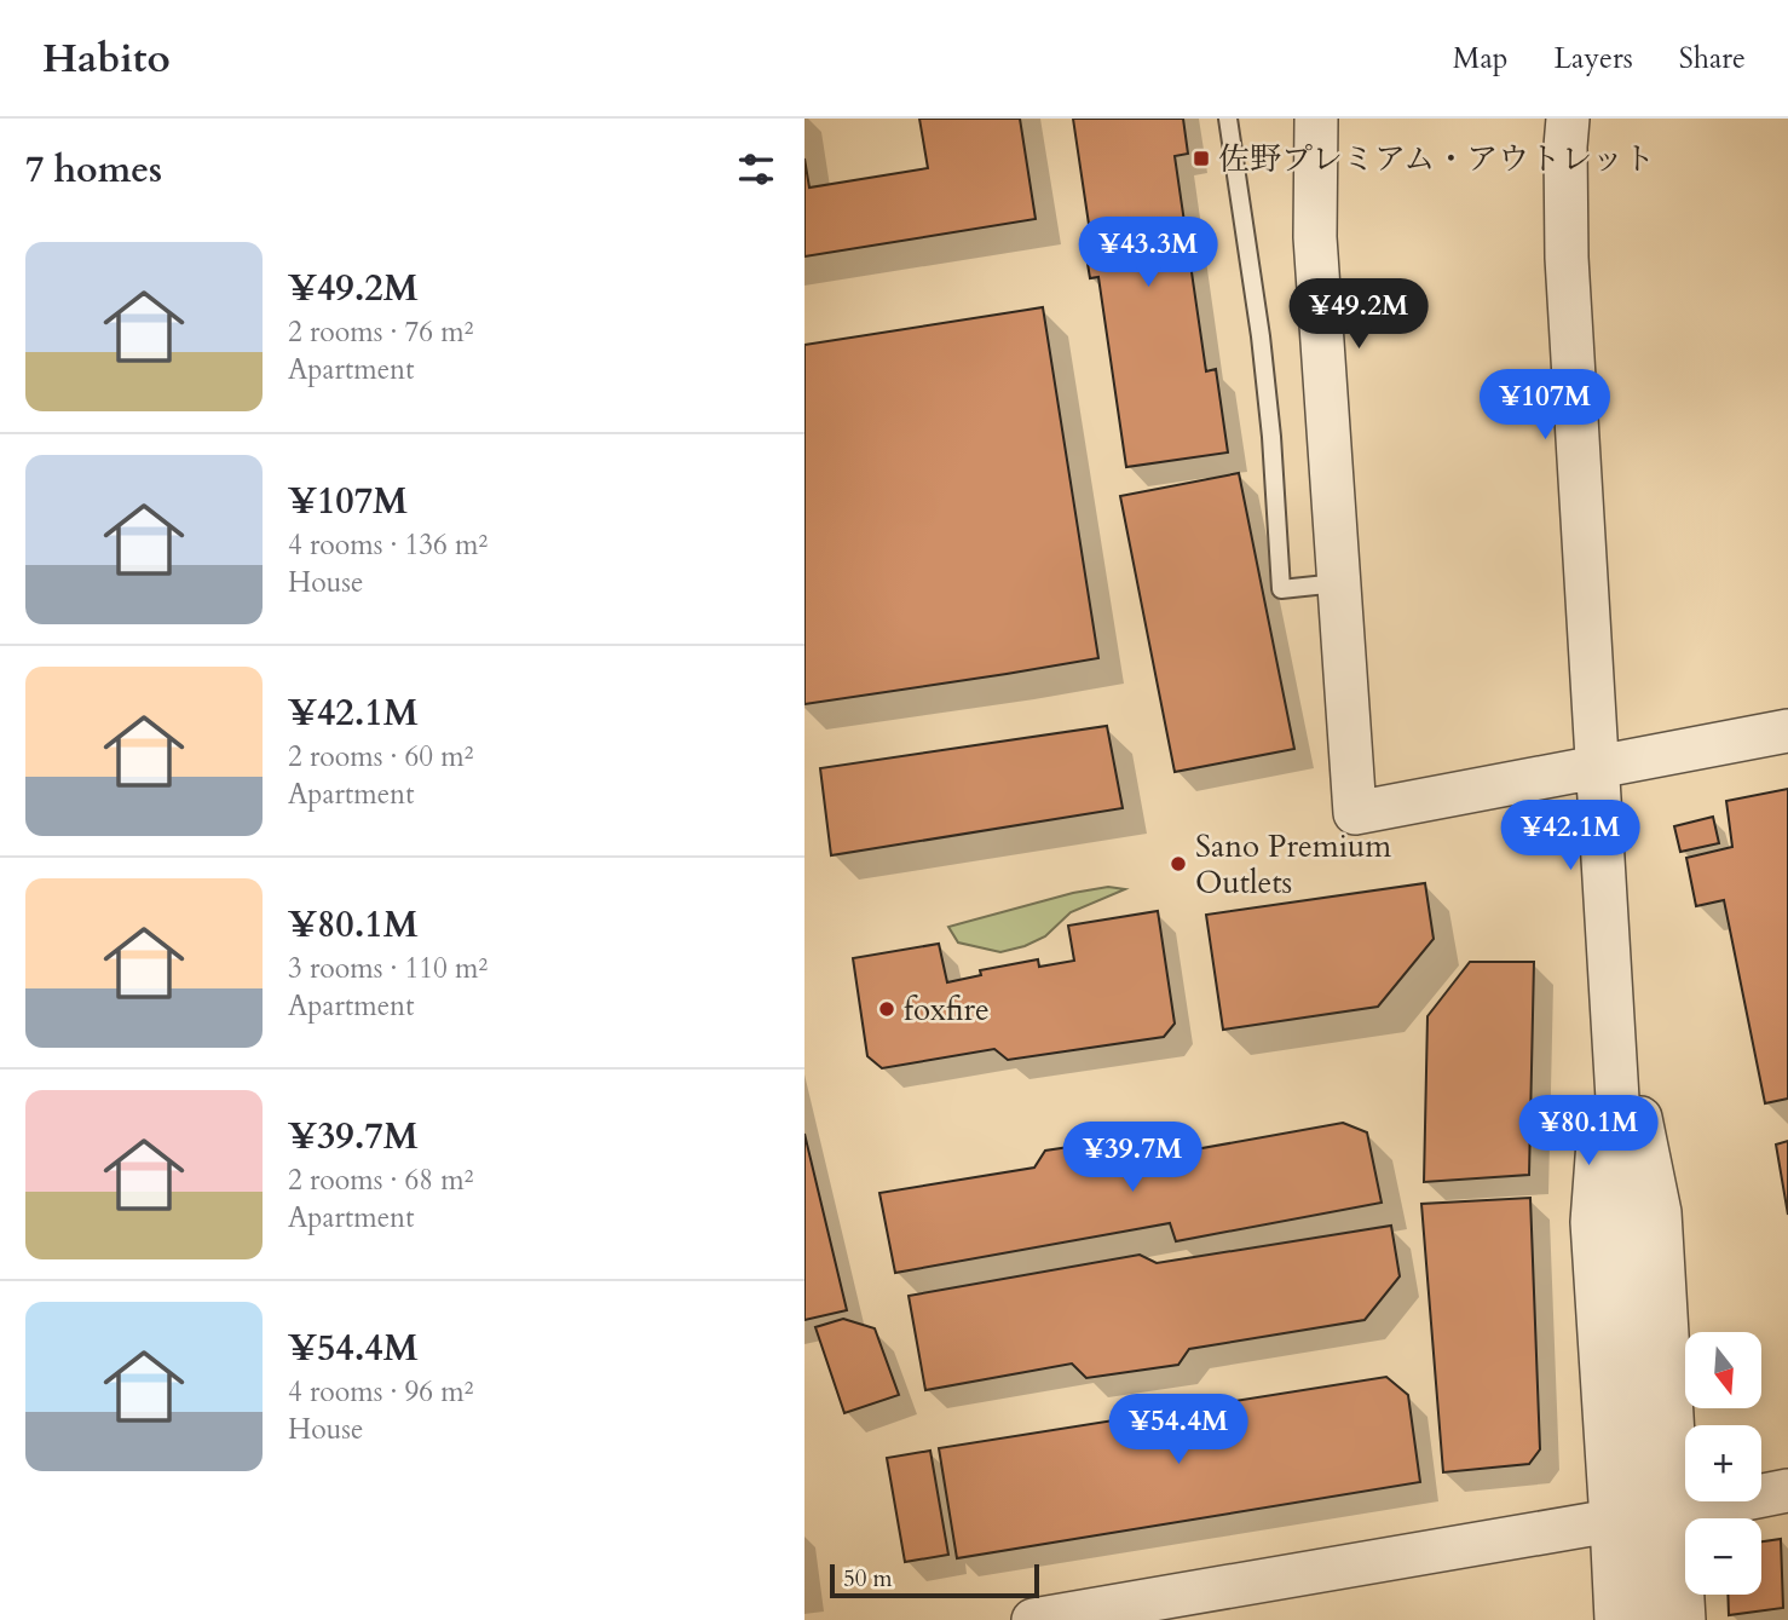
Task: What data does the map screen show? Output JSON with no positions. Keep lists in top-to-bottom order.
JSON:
{
  "places": {
    "transit": ["佐野プレミアム・アウトレット"],
    "other": ["Sano Premium Outlets", "foxfire"]
  },
  "scale_bar": "50 m",
  "north": "bottom",
  "page": {
    "header": "Habito",
    "nav": ["Map", "Layers", "Share"],
    "heading": "7 homes",
    "price": [
      "¥43.3M",
      "¥49.2M",
      "¥107M",
      "¥42.1M",
      "¥80.1M",
      "¥39.7M",
      "¥54.4M"
    ],
    "list": [
      {
        "name": "¥49.2M",
        "note": "2 rooms · 76 m² · Apartment"
      },
      {
        "name": "¥107M",
        "note": "4 rooms · 136 m² · House"
      },
      {
        "name": "¥42.1M",
        "note": "2 rooms · 60 m² · Apartment"
      },
      {
        "name": "¥80.1M",
        "note": "3 rooms · 110 m² · Apartment"
      },
      {
        "name": "¥39.7M",
        "note": "2 rooms · 68 m² · Apartment"
      },
      {
        "name": "¥54.4M",
        "note": "4 rooms · 96 m² · House"
      }
    ],
    "map_buttons": ["+", "−"],
    "scale": "50 m"
  }
}
